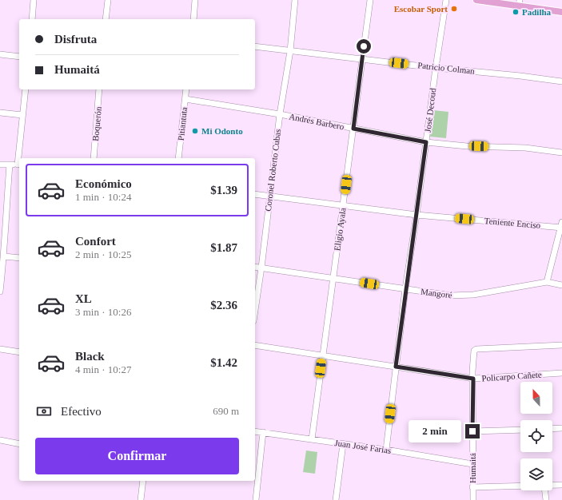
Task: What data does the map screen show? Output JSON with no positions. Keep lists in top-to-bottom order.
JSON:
{
  "streets": {
    "street": [
      "Patricio Colman",
      "José Decoud",
      "Andrés Barbero",
      "Boquerón",
      "Pitiantuta",
      "Coronel Roberto Cubas",
      "Teniente Enciso",
      "Eligio Ayala",
      "Mangoré",
      "Policarpo Cañete",
      "Juan José Farias",
      "Humaitá"
    ]
  },
  "crossings": [
    ["Patricio Colman", "José Decoud"],
    ["Patricio Colman", "Coronel Roberto Cubas"],
    ["Patricio Colman", "Eligio Ayala"],
    ["José Decoud", "Andrés Barbero"],
    ["José Decoud", "Teniente Enciso"],
    ["José Decoud", "Mangoré"],
    ["José Decoud", "Policarpo Cañete"],
    ["José Decoud", "Juan José Farias"],
    ["Andrés Barbero", "Pitiantuta"],
    ["Andrés Barbero", "Coronel Roberto Cubas"],
    ["Andrés Barbero", "Eligio Ayala"],
    ["Coronel Roberto Cubas", "Teniente Enciso"],
    ["Coronel Roberto Cubas", "Mangoré"],
    ["Teniente Enciso", "Eligio Ayala"],
    ["Eligio Ayala", "Mangoré"],
    ["Eligio Ayala", "Policarpo Cañete"],
    ["Eligio Ayala", "Juan José Farias"],
    ["Policarpo Cañete", "Humaitá"],
    ["Juan José Farias", "Humaitá"]
  ],
  "places": ["Escobar Sport", "Padilha", "Mi Odonto"],
  "north": "top",
  "page": {
    "banner": ["Disfruta", "Humaitá"],
    "list": [
      {
        "name": "Económico",
        "note": "1 min · 10:24",
        "value": "$1.39"
      },
      {
        "name": "Confort",
        "note": "2 min · 10:25",
        "value": "$1.87"
      },
      {
        "name": "XL",
        "note": "3 min · 10:26",
        "value": "$2.36"
      },
      {
        "name": "Black",
        "note": "4 min · 10:27",
        "value": "$1.42"
      }
    ],
    "pay": ["Efectivo", "690 m"],
    "bubble": "2 min",
    "buttons": "Confirmar"
  }
}
